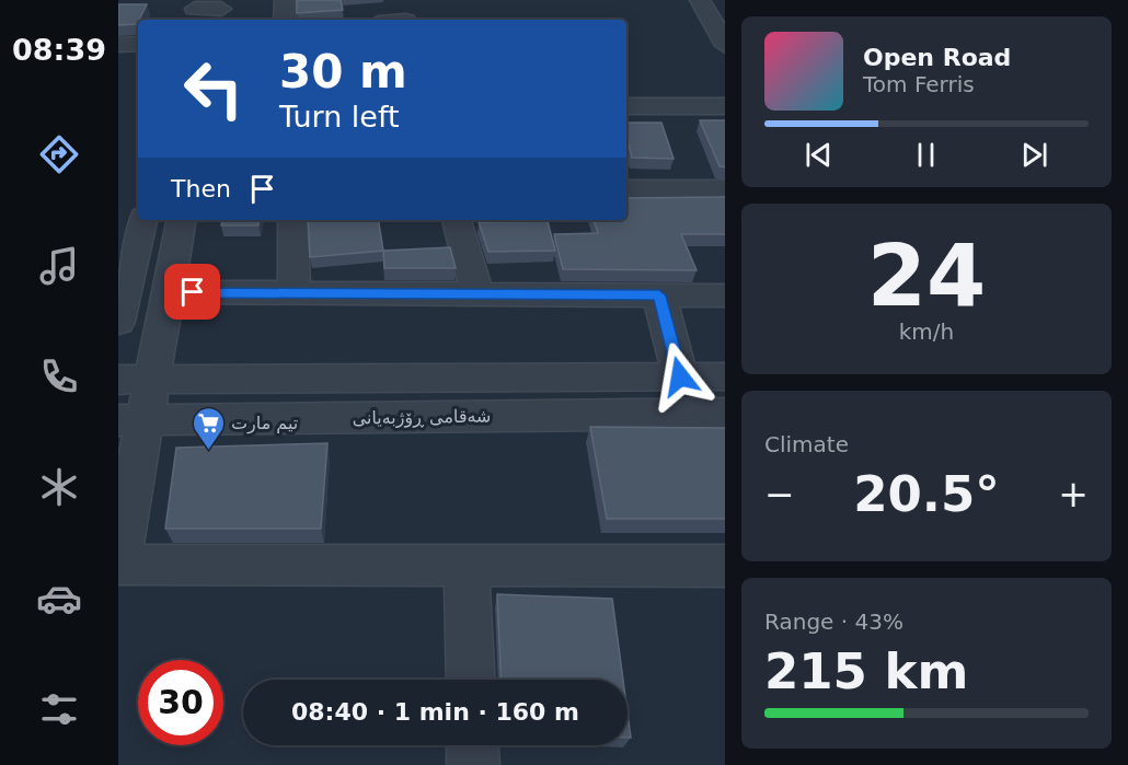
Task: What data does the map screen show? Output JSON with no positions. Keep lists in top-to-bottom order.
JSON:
{
  "streets": {
    "street": ["شەقامی ڕۆژبەیانی"]
  },
  "places": {
    "supermarket": ["تیم مارت"]
  },
  "page": {
    "tabs": "08:39",
    "turn": ["30 m", "Turn left"],
    "song": ["Open Road", "Tom Ferris"],
    "then": "Then",
    "tile": [
      ["24", "km/h"],
      "Climate",
      ["Range · 43%", "215 km"]
    ],
    "heat": ["−", "20.5°", "+"],
    "limit": "30",
    "trip": "08:40 · 1 min · 160 m"
  }
}
